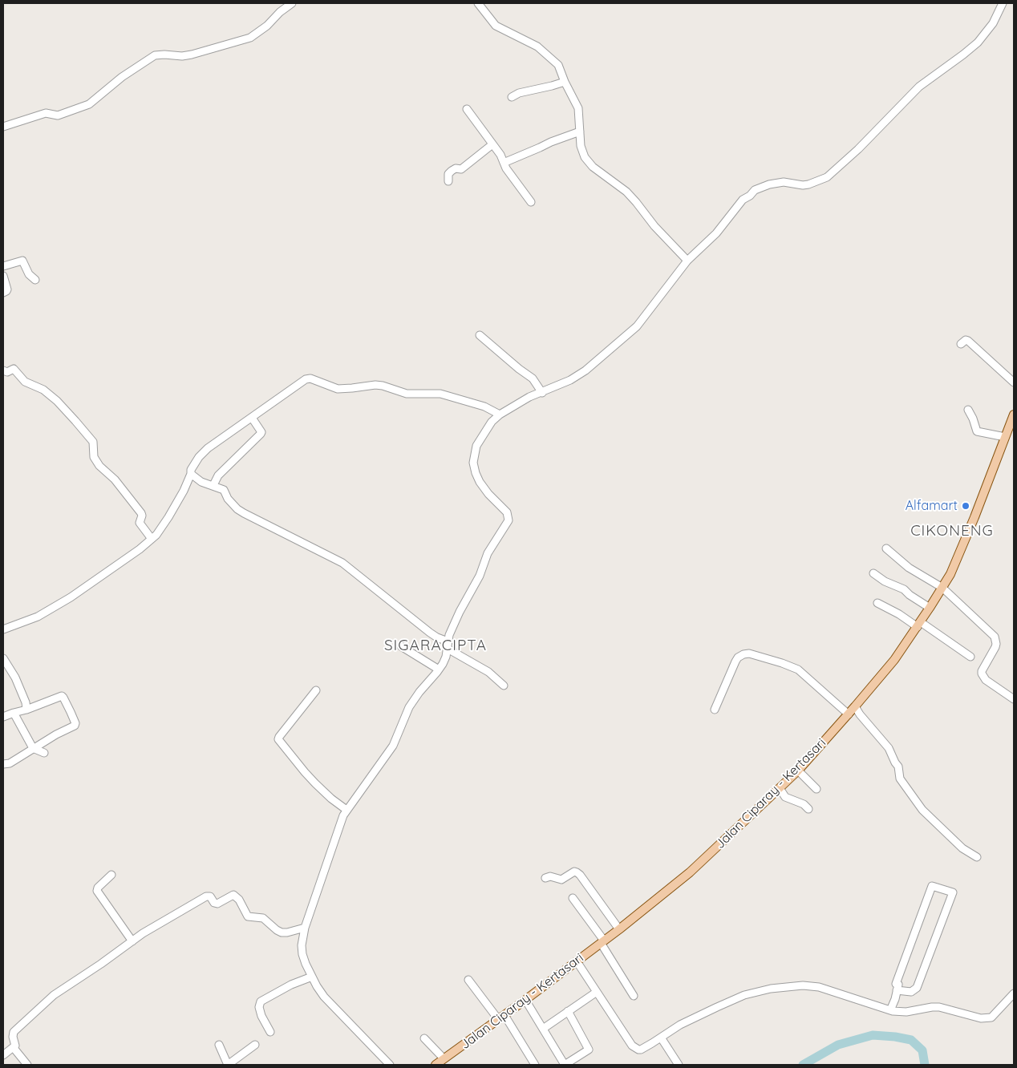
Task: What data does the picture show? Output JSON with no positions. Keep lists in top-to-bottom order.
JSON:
{
  "streets": {
    "main road": ["Jalan Ciparay - Kertasari"]
  },
  "districts": ["CIKONENG", "SIGARACIPTA"],
  "places": ["Alfamart"]
}
